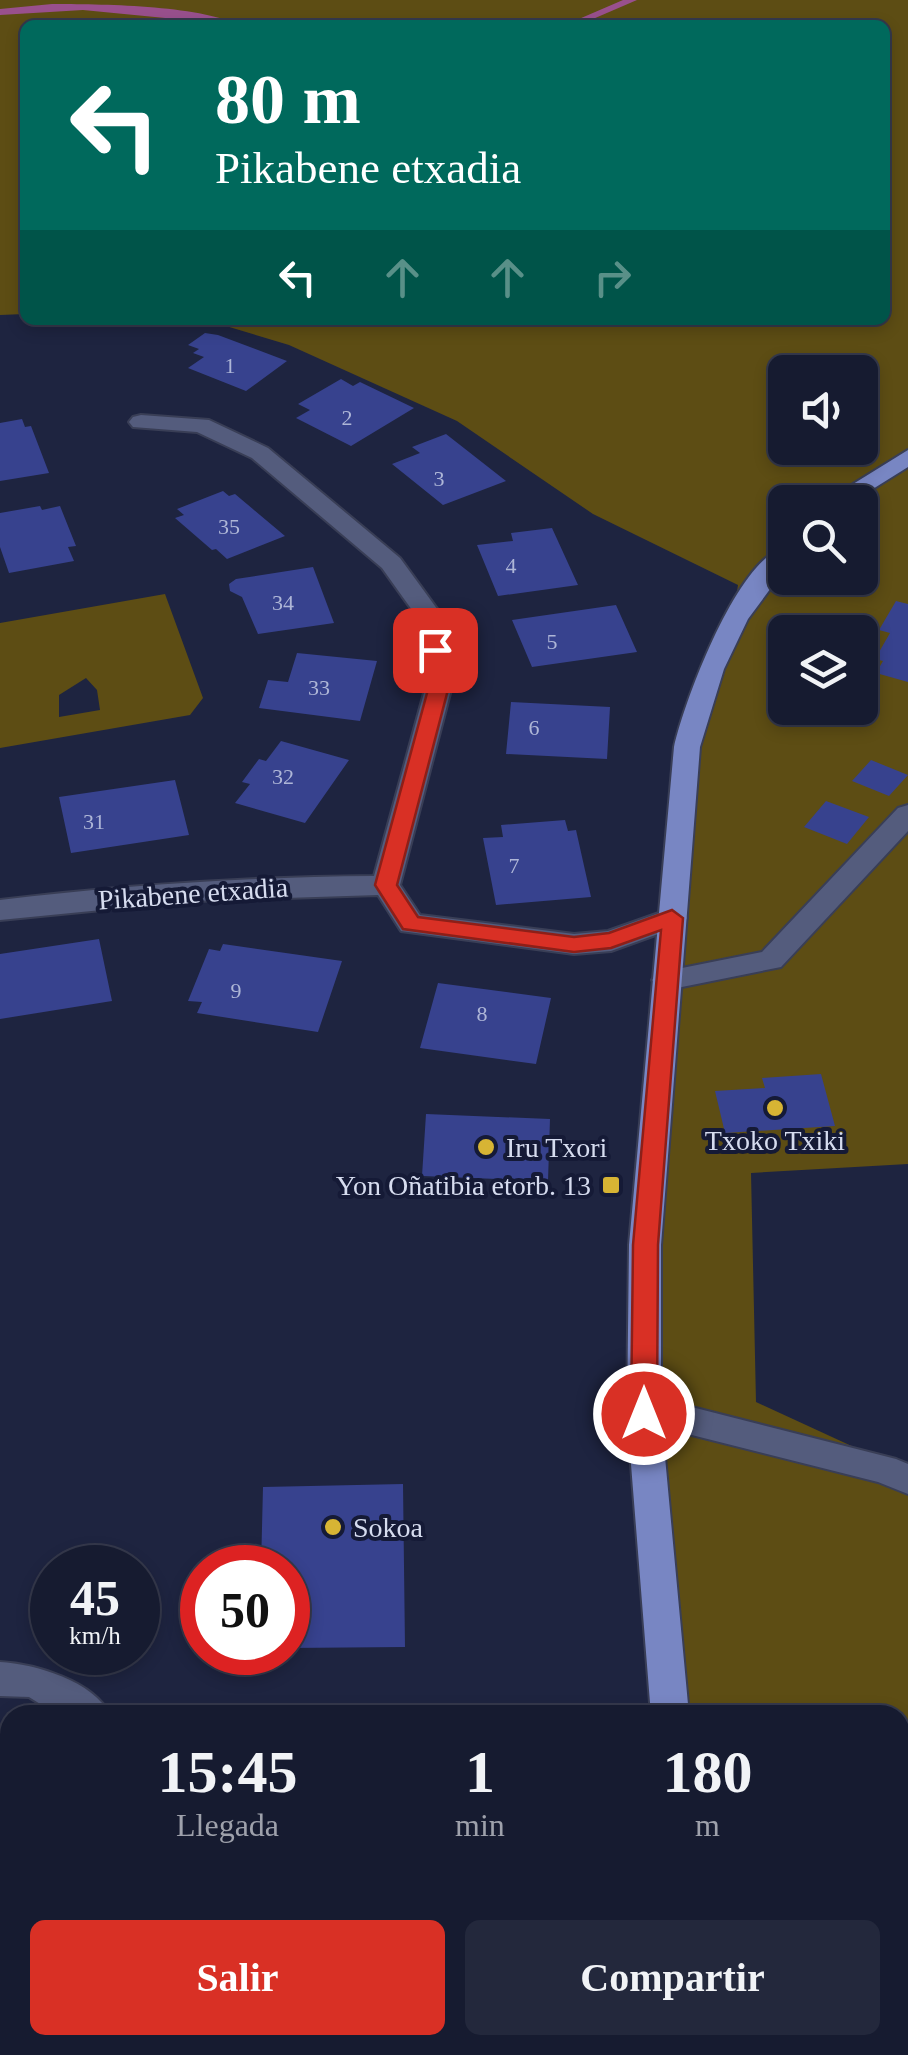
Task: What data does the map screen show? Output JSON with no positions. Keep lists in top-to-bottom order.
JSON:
{
  "streets": {
    "street": ["Pikabene etxadia"]
  },
  "places": {
    "other": ["Txoko Txiki", "Iru Txori", "Sokoa"],
    "transit": ["Yon Oñatibia etorb. 13"]
  },
  "house_numbers": [
    "1",
    "2",
    "3",
    "35",
    "4",
    "34",
    "5",
    "33",
    "6",
    "32",
    "31",
    "7",
    "9",
    "8"
  ],
  "page": {
    "turn": ["80 m", "Pikabene etxadia"],
    "speed": "45 km/h",
    "limit": "50",
    "eta": [
      "15:45",
      "Llegada",
      "1",
      "min",
      "180",
      "m"
    ],
    "buttons": ["Salir", "Compartir"]
  }
}
